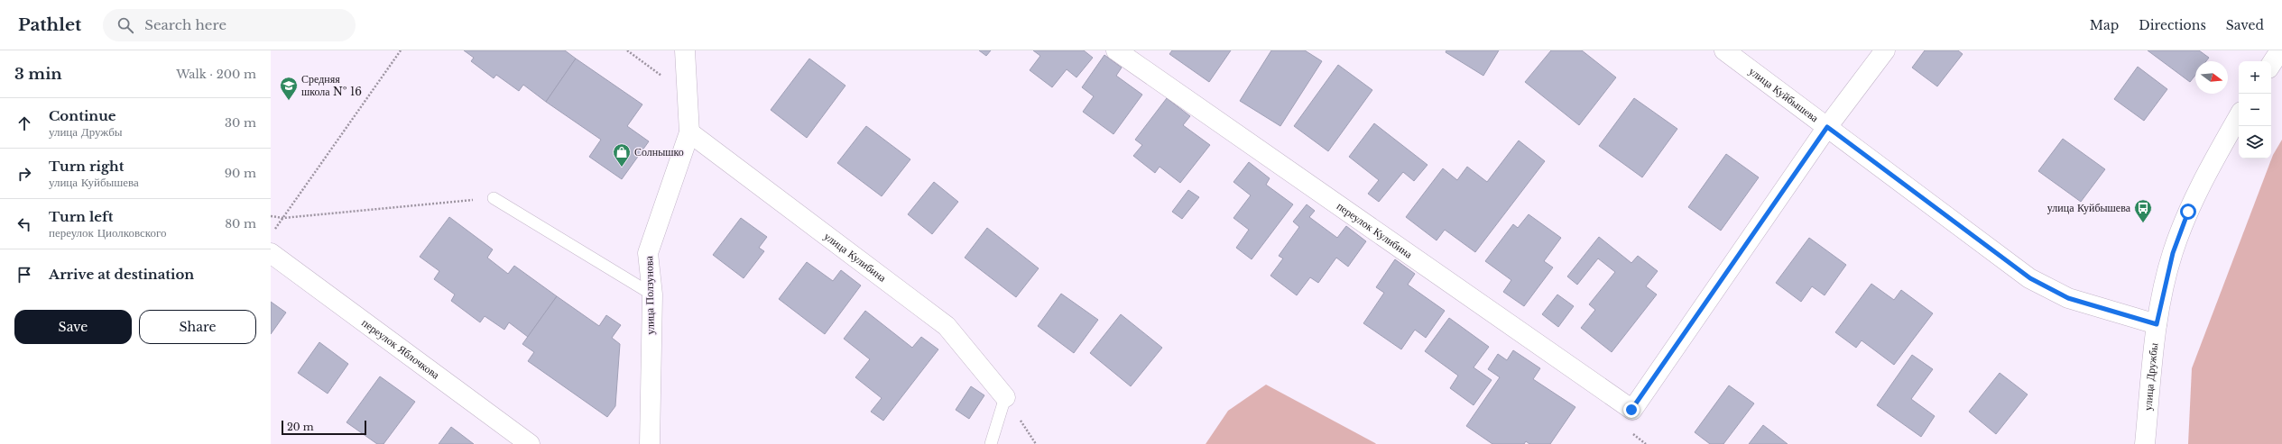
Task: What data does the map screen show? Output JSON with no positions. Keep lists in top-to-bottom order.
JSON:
{
  "streets": {
    "street": [
      "улица Куйбышева",
      "переулок Кулибина",
      "улица Кулибина",
      "улица Ползунова",
      "переулок Яблочкова",
      "улица Дружбы"
    ]
  },
  "crossings": [
    ["улица Куйбышева", "переулок Кулибина"],
    ["улица Куйбышева", "улица Дружбы"],
    ["улица Кулибина", "улица Ползунова"]
  ],
  "places": {
    "school or university": ["Средняя школа № 16"],
    "shop": ["Солнышко"],
    "bus stop": ["улица Куйбышева"]
  },
  "scale_bar": "20 m",
  "north": "right",
  "page": {
    "header": "Pathlet",
    "search": "Search here",
    "nav": ["Map", "Directions", "Saved"],
    "heading": ["3 min", "Walk · 200 m"],
    "map_buttons": ["+", "−"],
    "list": [
      ["Continue", "улица Дружбы", "30 m"],
      ["Turn right", "улица Куйбышева", "90 m"],
      ["Turn left", "переулок Циолковского", "80 m"],
      "Arrive at destination"
    ],
    "buttons": ["Save", "Share"],
    "scale": "20 m"
  }
}
